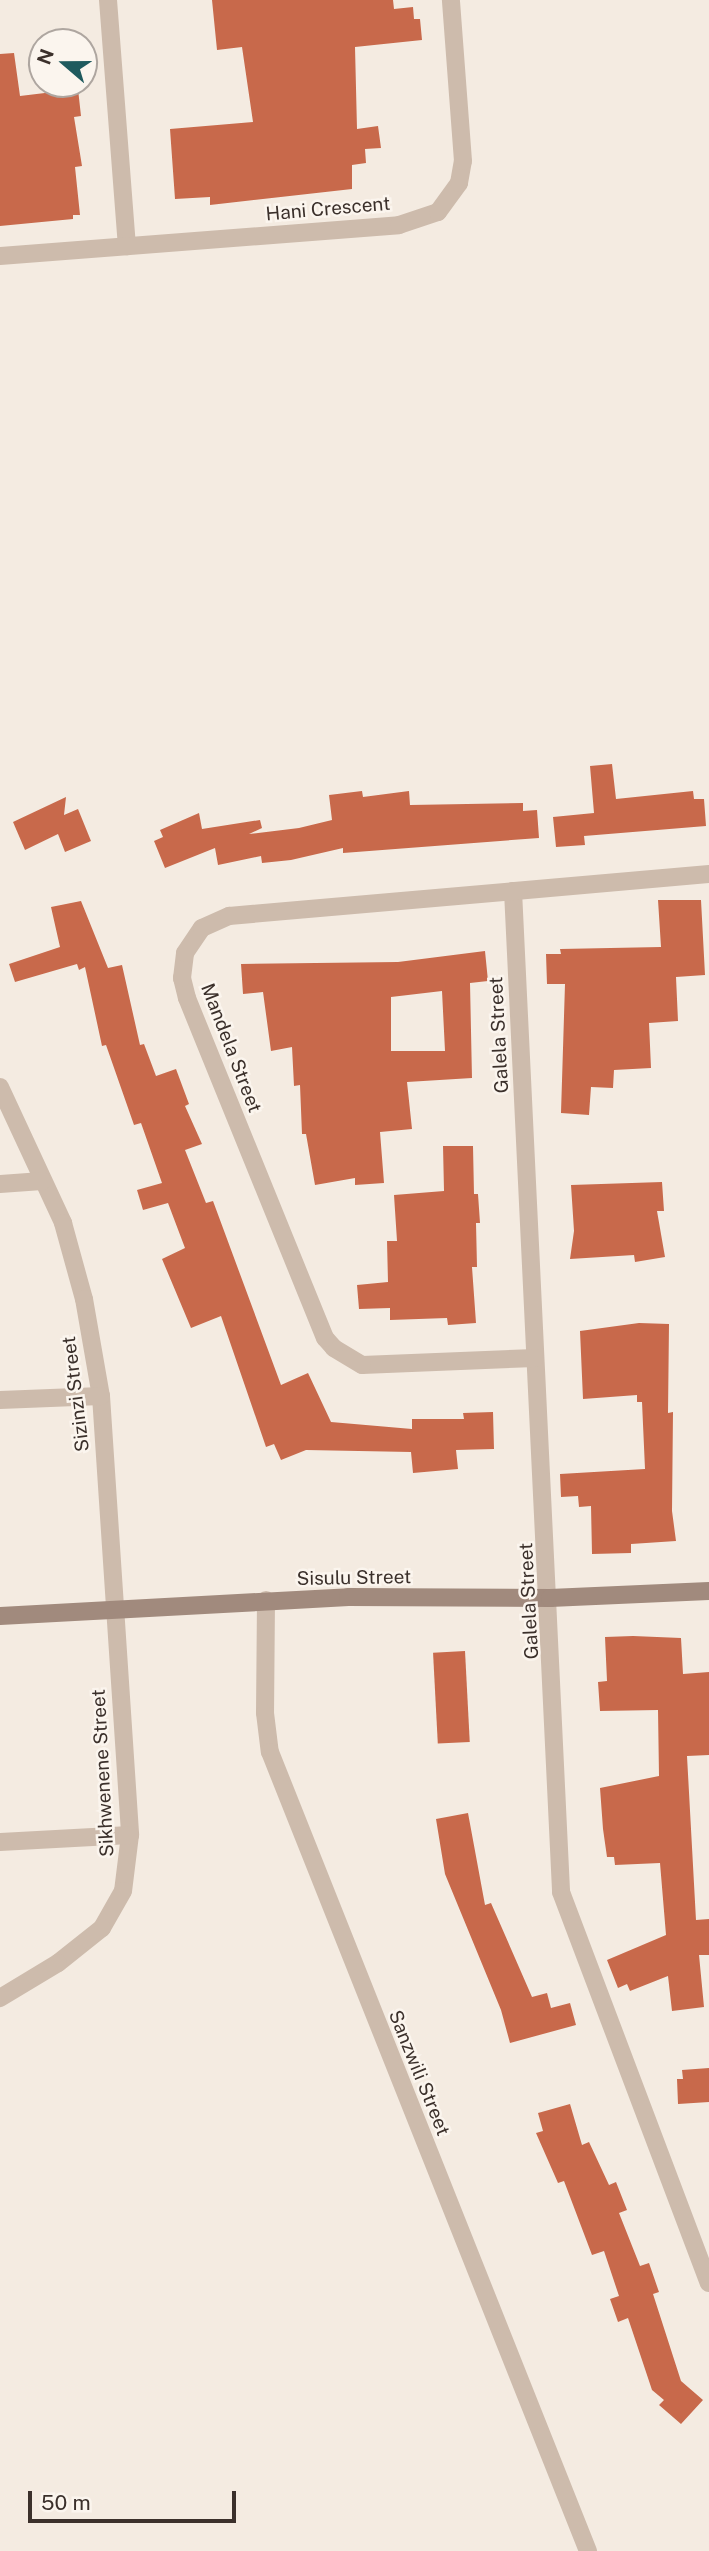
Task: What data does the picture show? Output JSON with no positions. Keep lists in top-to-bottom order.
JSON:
{
  "streets": {
    "street": [
      "Hani Crescent",
      "Galela Street",
      "Mandela Street",
      "Sizinzi Street",
      "Sisulu Street",
      "Sikhwenene Street",
      "Sanzwili Street"
    ]
  },
  "crossings": [
    ["Galela Street", "Mandela Street"],
    ["Galela Street", "Sisulu Street"],
    ["Sizinzi Street", "Sisulu Street"],
    ["Sizinzi Street", "Sikhwenene Street"],
    ["Sisulu Street", "Sikhwenene Street"],
    ["Sisulu Street", "Sanzwili Street"]
  ],
  "scale_bar": "50 m",
  "north": "left"
}
